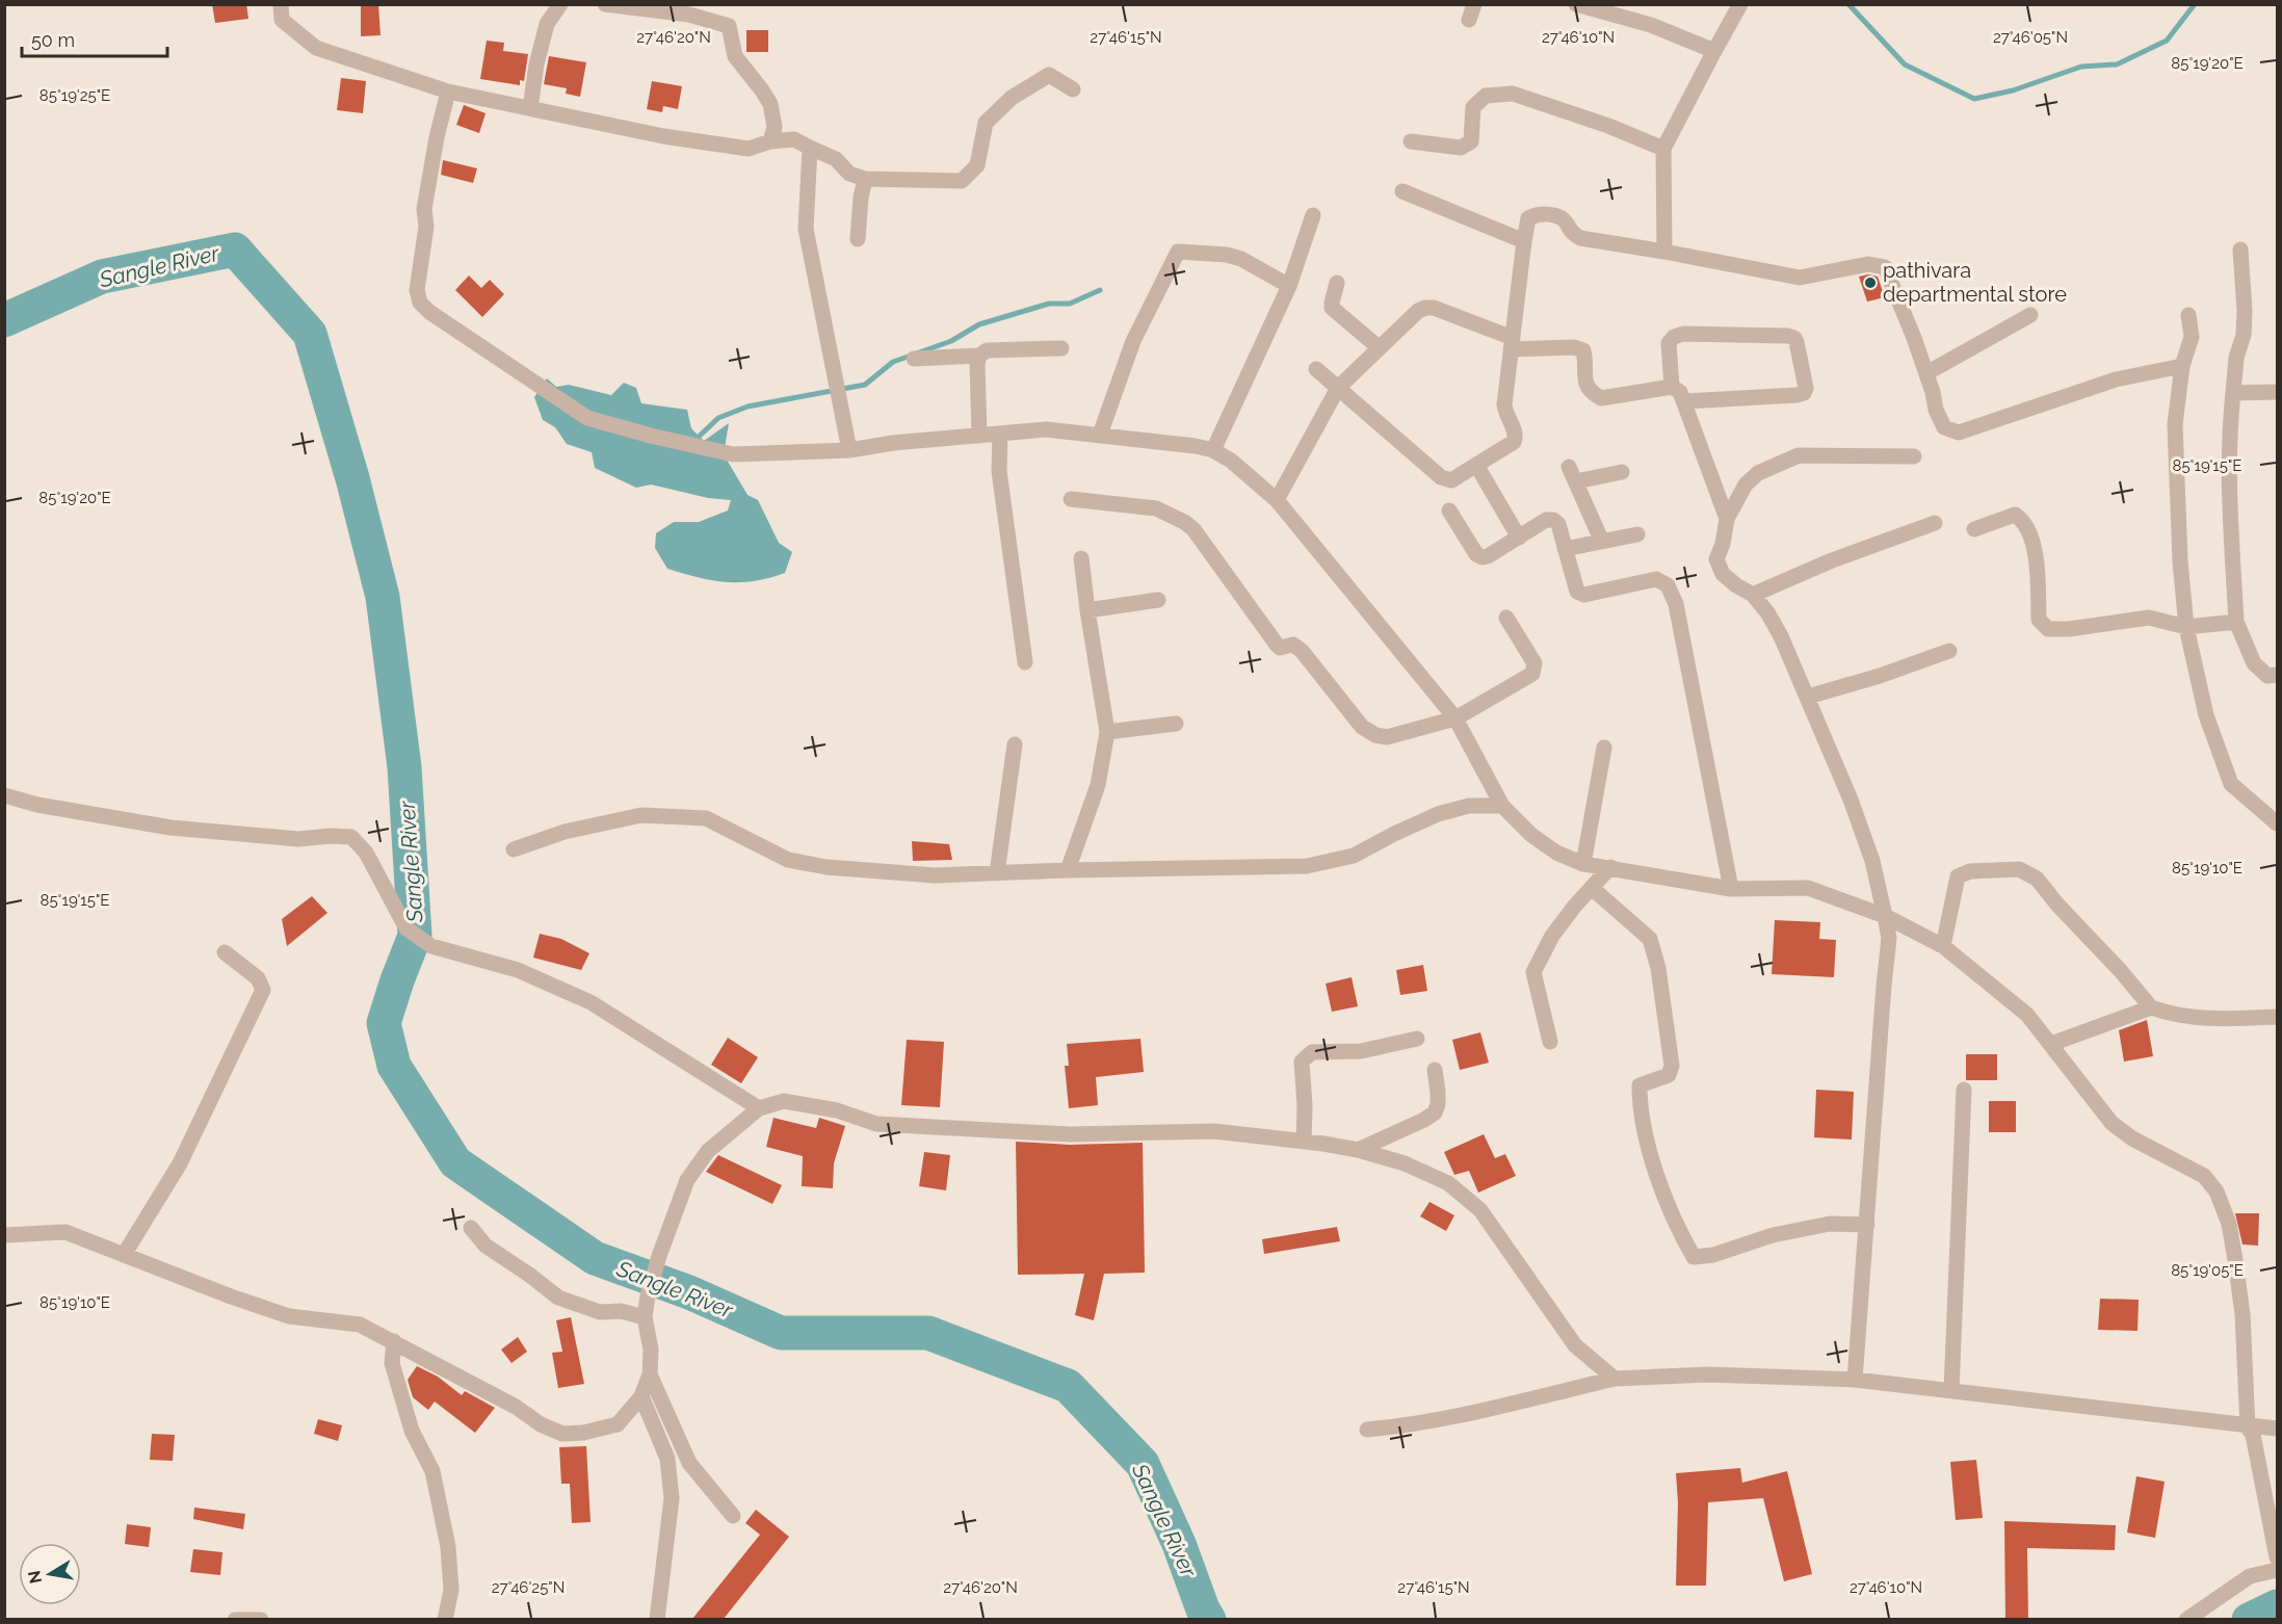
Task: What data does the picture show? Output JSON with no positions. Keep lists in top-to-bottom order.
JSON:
{
  "water": ["Sangle River"],
  "places": ["pathivara departmental store"],
  "scale_bar": "50 m",
  "north": "left",
  "coordinates": [
    "27°46'20\"N",
    "27°46'15\"N",
    "27°46'10\"N",
    "27°46'05\"N",
    "85°19'20\"E",
    "85°19'25\"E",
    "85°19'15\"E",
    "85°19'10\"E",
    "85°19'05\"E",
    "27°46'25\"N"
  ]
}
